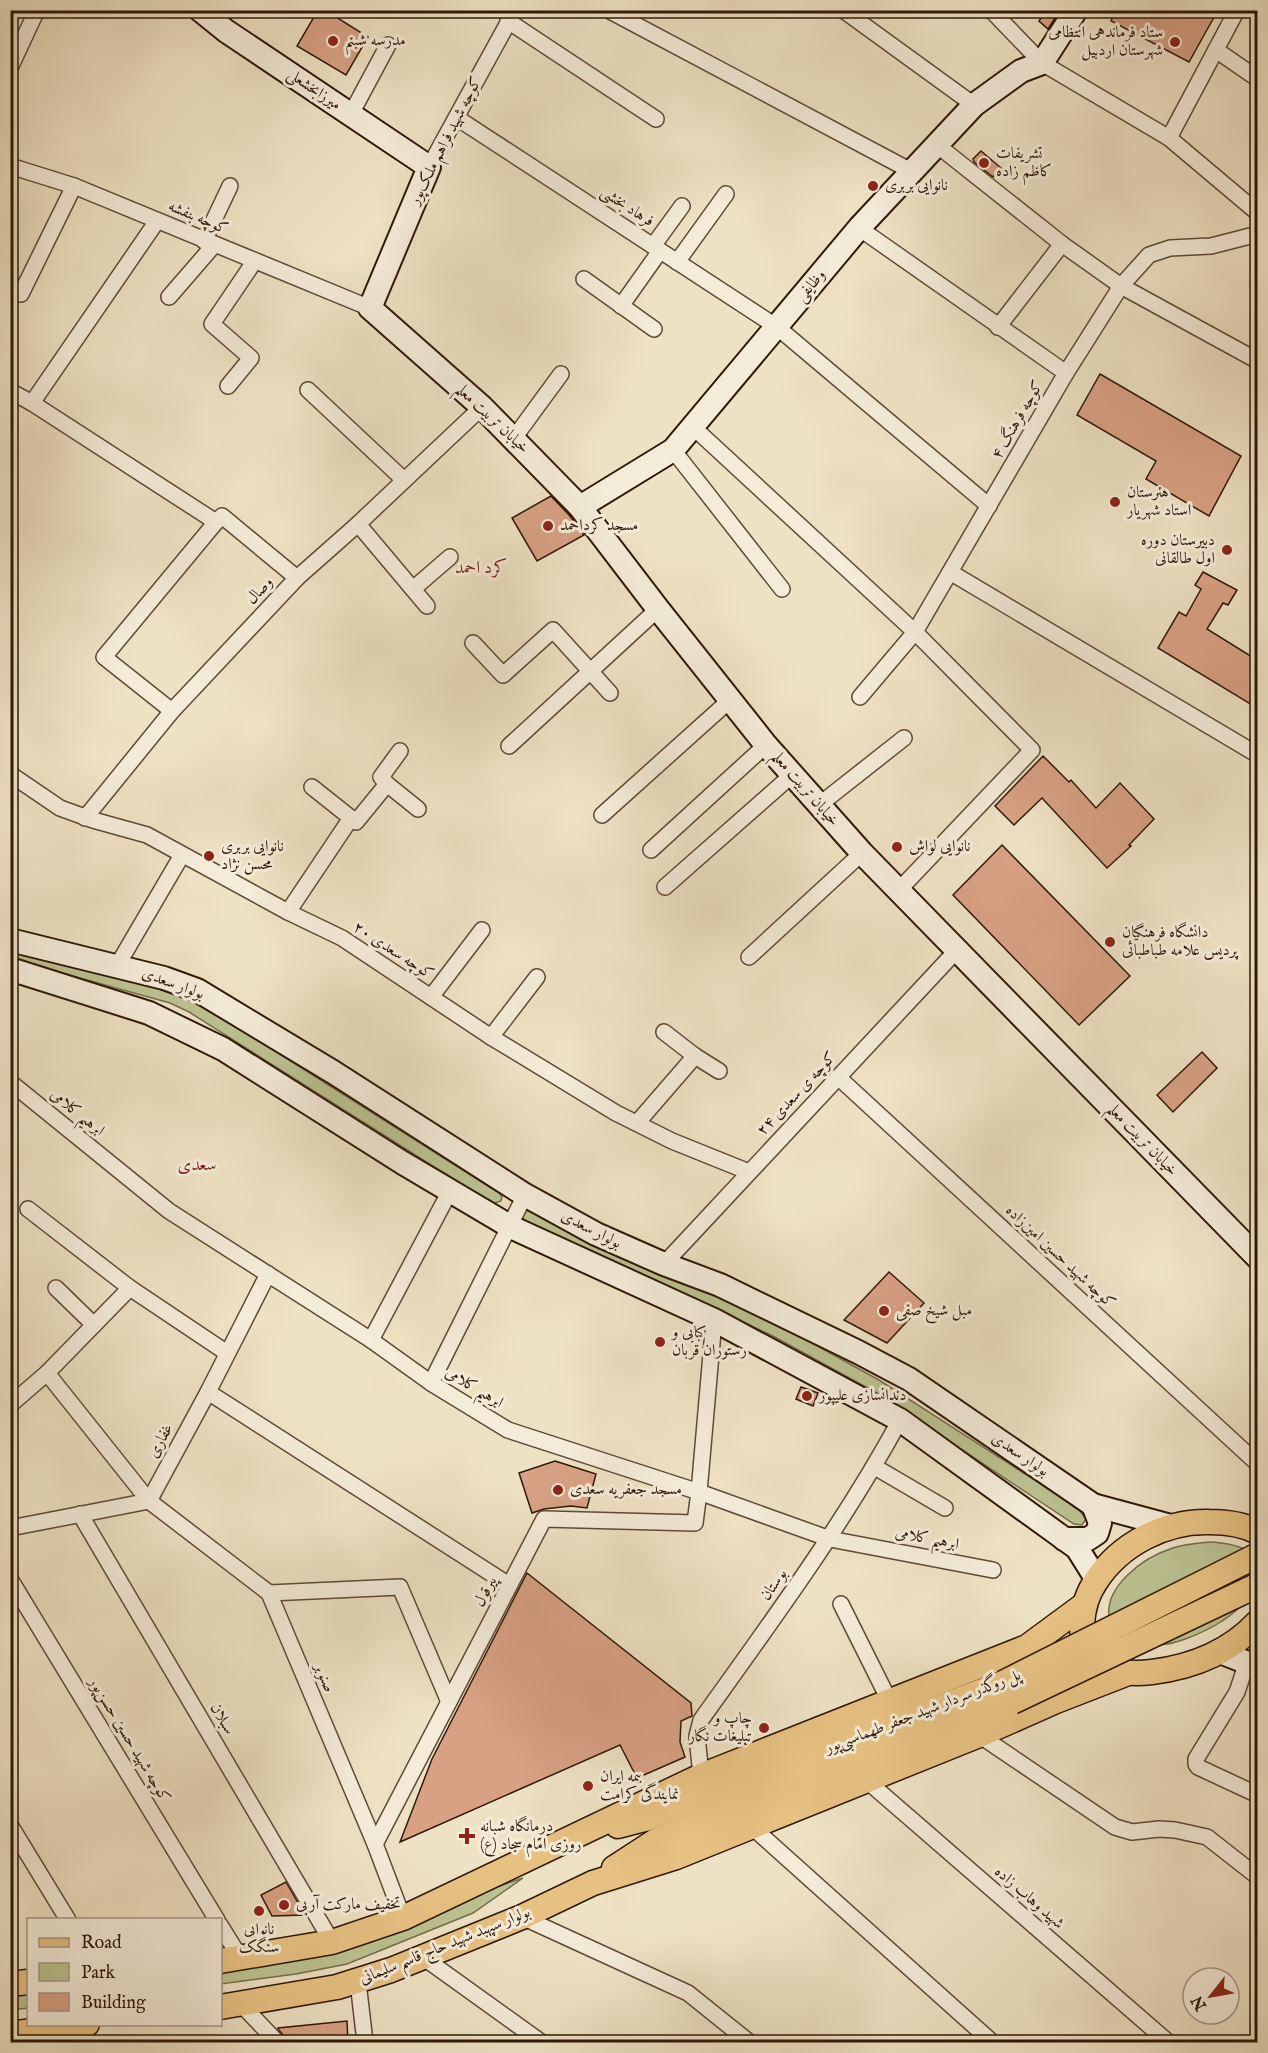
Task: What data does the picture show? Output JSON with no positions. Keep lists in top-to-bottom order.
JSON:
{
  "streets": {
    "main road": [
      "میرزابخشعلی",
      "کوچه شهید فراهم ملک‌پور",
      "وظایفی",
      "خیابان تربیت معلم",
      "بولوار سعدی",
      "پل روگذر سردار شهید جعفر طهماسبی‌پور",
      "بولوار سپهبد شهید حاج قاسم سلیمانی"
    ],
    "street": [
      "فرهاد بخشی",
      "کوچه بنفشه",
      "کوچه فرهنگ ۴",
      "وصال",
      "کوچه سعدی ۲۰",
      "کوچه ی سعدی ۲۴",
      "ابرهیم کلامی",
      "کوچه شهید حسین امین‌زاده",
      "غفاری",
      "بوستان",
      "پیرقول",
      "صنوبر",
      "سبلان",
      "کوچه شهید حسین حسن‌پور",
      "شهید وهاب زاده"
    ]
  },
  "crossings": [
    ["میرزابخشعلی", "کوچه شهید فراهم ملک‌پور"],
    ["کوچه شهید فراهم ملک‌پور", "فرهاد بخشی"],
    ["کوچه شهید فراهم ملک‌پور", "کوچه بنفشه"],
    ["کوچه شهید فراهم ملک‌پور", "خیابان تربیت معلم"],
    ["فرهاد بخشی", "وظایفی"],
    ["فرهاد بخشی", "کوچه فرهنگ ۴"],
    ["کوچه بنفشه", "خیابان تربیت معلم"],
    ["وظایفی", "خیابان تربیت معلم"],
    ["خیابان تربیت معلم", "وصال"],
    ["خیابان تربیت معلم", "کوچه ی سعدی ۲۴"],
    ["وصال", "کوچه سعدی ۲۰"],
    ["کوچه سعدی ۲۰", "کوچه ی سعدی ۲۴"],
    ["بولوار سعدی", "کوچه ی سعدی ۲۴"],
    ["بولوار سعدی", "بوستان"],
    ["کوچه ی سعدی ۲۴", "کوچه شهید حسین امین‌زاده"],
    ["ابرهیم کلامی", "غفاری"],
    ["ابرهیم کلامی", "بوستان"],
    ["ابرهیم کلامی", "پیرقول"],
    ["غفاری", "صنوبر"],
    ["پیرقول", "صنوبر"]
  ],
  "districts": ["کرد احمد", "سعدی"],
  "places": {
    "other": [
      "مدرسه شبنم",
      "ستاد فرماندهی انتظامی شهرستان اردبیل",
      "تشریفات کاظم زاده",
      "نانوایی بربری",
      "هنرستان استاد شهریار",
      "مسجد کرداحمد",
      "دبیرستان دوره اول طالقانی",
      "نانوایی لواش",
      "نانوایی بربری محسن نژاد",
      "دانشگاه فرهنگیان پردیس علامه طباطبائی",
      "مبل شیخ صفی",
      "کبابی و رستوران قربان",
      "دندانسازی علیپور",
      "مسجد جعفریه سعدی",
      "چاپ و تبلیغات نگار",
      "بیمه ایران نمایندگی کرامت",
      "تخفیف مارکت آربی",
      "نانوایی سنگک"
    ],
    "health": ["درمانگاه شبانه روزی امام سجاد (ع)"]
  },
  "legend": ["Road", "Park", "Building"],
  "north": "bottom left"
}
